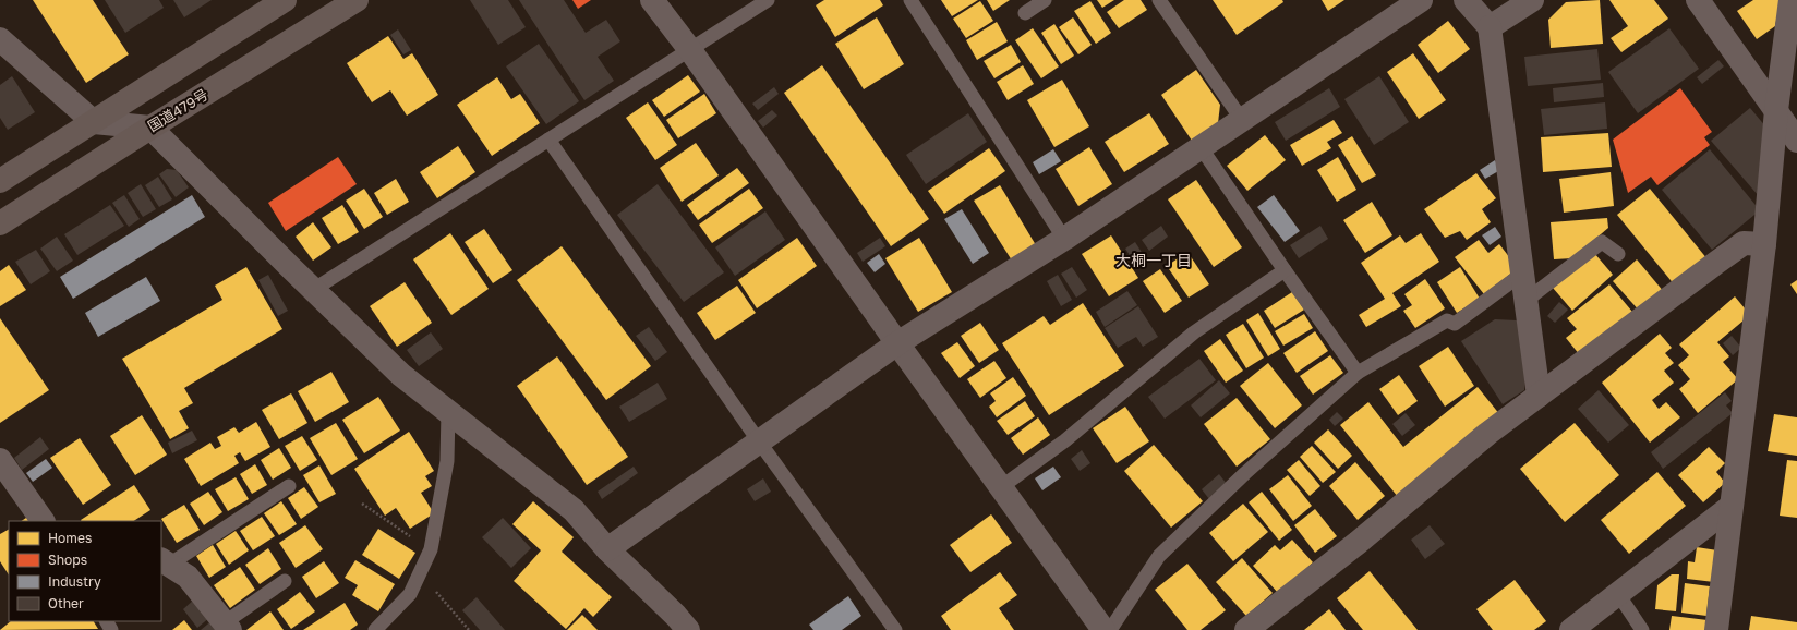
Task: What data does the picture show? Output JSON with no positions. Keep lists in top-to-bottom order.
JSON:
{
  "streets": {
    "highway": ["国道479号"]
  },
  "districts": ["大桐一丁目"],
  "legend": [
    "Homes",
    "Shops",
    "Industry",
    "Other"
  ]
}
